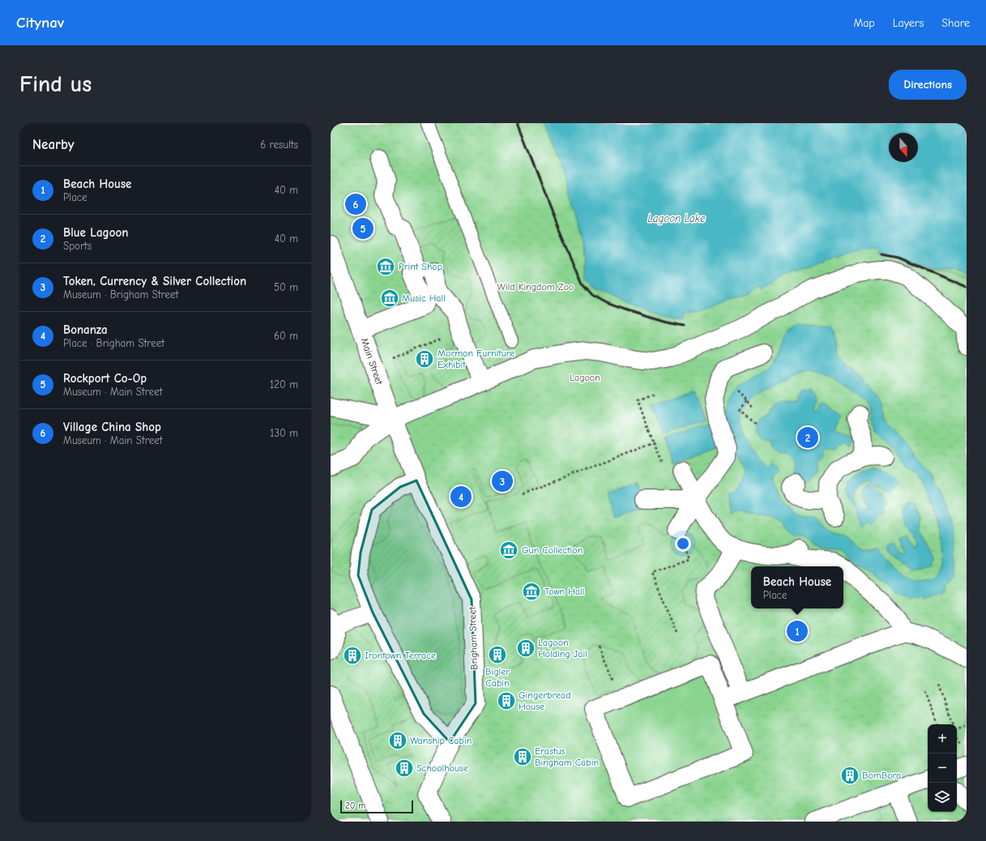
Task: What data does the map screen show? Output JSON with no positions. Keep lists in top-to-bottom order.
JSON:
{
  "streets": {
    "street": ["Main Street", "Brigham Street"]
  },
  "crossings": [
    ["Main Street", "Brigham Street"]
  ],
  "water": ["Lagoon Lake"],
  "parks": ["Wild Kingdom Zoo", "Lagoon"],
  "places": {
    "museum": [
      "Print Shop",
      "Music Hall",
      "Gun Collection",
      "Town Hall"
    ],
    "building": [
      "Mormon Furniture Exhibit",
      "Lagoon Holding Jail",
      "Bigler Cabin",
      "Irontown Terrace",
      "Gingerbread House",
      "Wanship Cabin",
      "Erastus Bingham Cabin",
      "Schoolhouse",
      "BomBora"
    ]
  },
  "scale_bar": "20 m",
  "north": "bottom",
  "page": {
    "header": "Citynav",
    "nav": ["Map", "Layers", "Share"],
    "buttons": "Directions",
    "title": "Find us",
    "heading": ["Nearby", "6 results"],
    "list": [
      {
        "mark": "1",
        "name": "Beach House",
        "note": "Place",
        "value": "40 m"
      },
      {
        "mark": "2",
        "name": "Blue Lagoon",
        "note": "Sports",
        "value": "40 m"
      },
      {
        "mark": "3",
        "name": "Token, Currency & Silver Collection",
        "note": "Museum · Brigham Street",
        "value": "50 m"
      },
      {
        "mark": "4",
        "name": "Bonanza",
        "note": "Place · Brigham Street",
        "value": "60 m"
      },
      {
        "mark": "5",
        "name": "Rockport Co-Op",
        "note": "Museum · Main Street",
        "value": "120 m"
      },
      {
        "mark": "6",
        "name": "Village China Shop",
        "note": "Museum · Main Street",
        "value": "130 m"
      }
    ],
    "pins": [
      "6",
      "5",
      "2",
      "3",
      "4",
      "1"
    ],
    "popup": ["Beach House", "Place"],
    "map_buttons": ["+", "−"],
    "scale": "20 m"
  }
}
